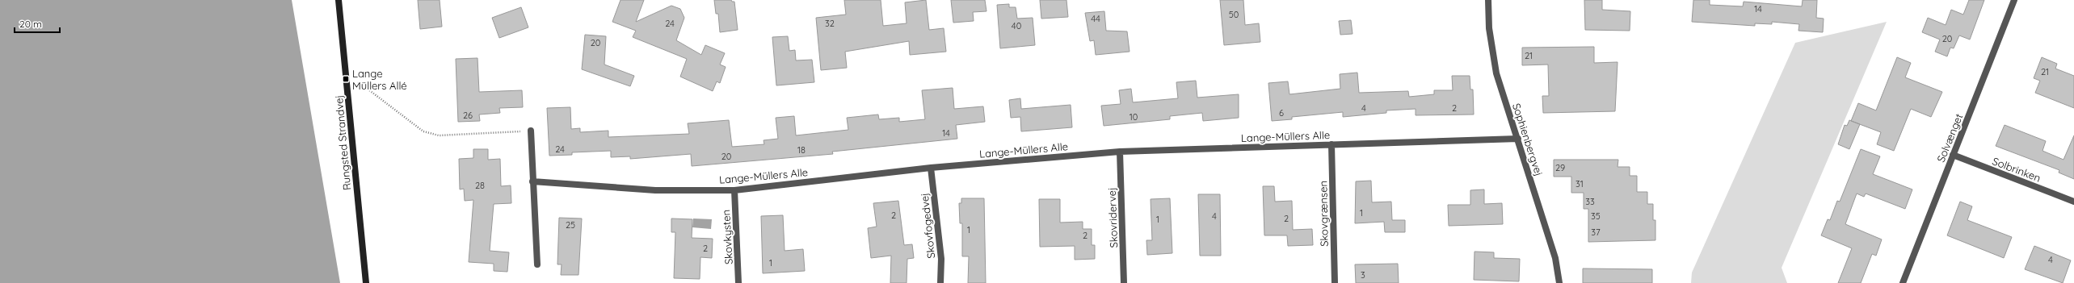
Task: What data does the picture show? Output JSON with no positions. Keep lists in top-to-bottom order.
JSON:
{
  "streets": {
    "main road": ["Rungsted Strandvej"],
    "street": [
      "Lange-Müllers Alle",
      "Solvænget",
      "Sophienbergvej",
      "Solbrinken",
      "Skovgrænsen",
      "Skovridervej",
      "Skovfogedvej",
      "Skovkysten"
    ]
  },
  "crossings": [
    ["Lange-Müllers Alle", "Sophienbergvej"],
    ["Lange-Müllers Alle", "Skovgrænsen"],
    ["Lange-Müllers Alle", "Skovridervej"],
    ["Lange-Müllers Alle", "Skovfogedvej"],
    ["Lange-Müllers Alle", "Skovkysten"],
    ["Solvænget", "Solbrinken"]
  ],
  "places": {
    "transit": ["Lange Müllers Allé"]
  },
  "house_numbers": [
    "14",
    "50",
    "44",
    "24",
    "32",
    "40",
    "20",
    "20",
    "21",
    "21",
    "4",
    "2",
    "6",
    "26",
    "10",
    "14",
    "24",
    "18",
    "20",
    "29",
    "31",
    "28",
    "33",
    "1",
    "2",
    "4",
    "35",
    "2",
    "1",
    "25",
    "1",
    "37",
    "2",
    "2",
    "4",
    "1",
    "3"
  ],
  "scale_bar": "20 m"
}
